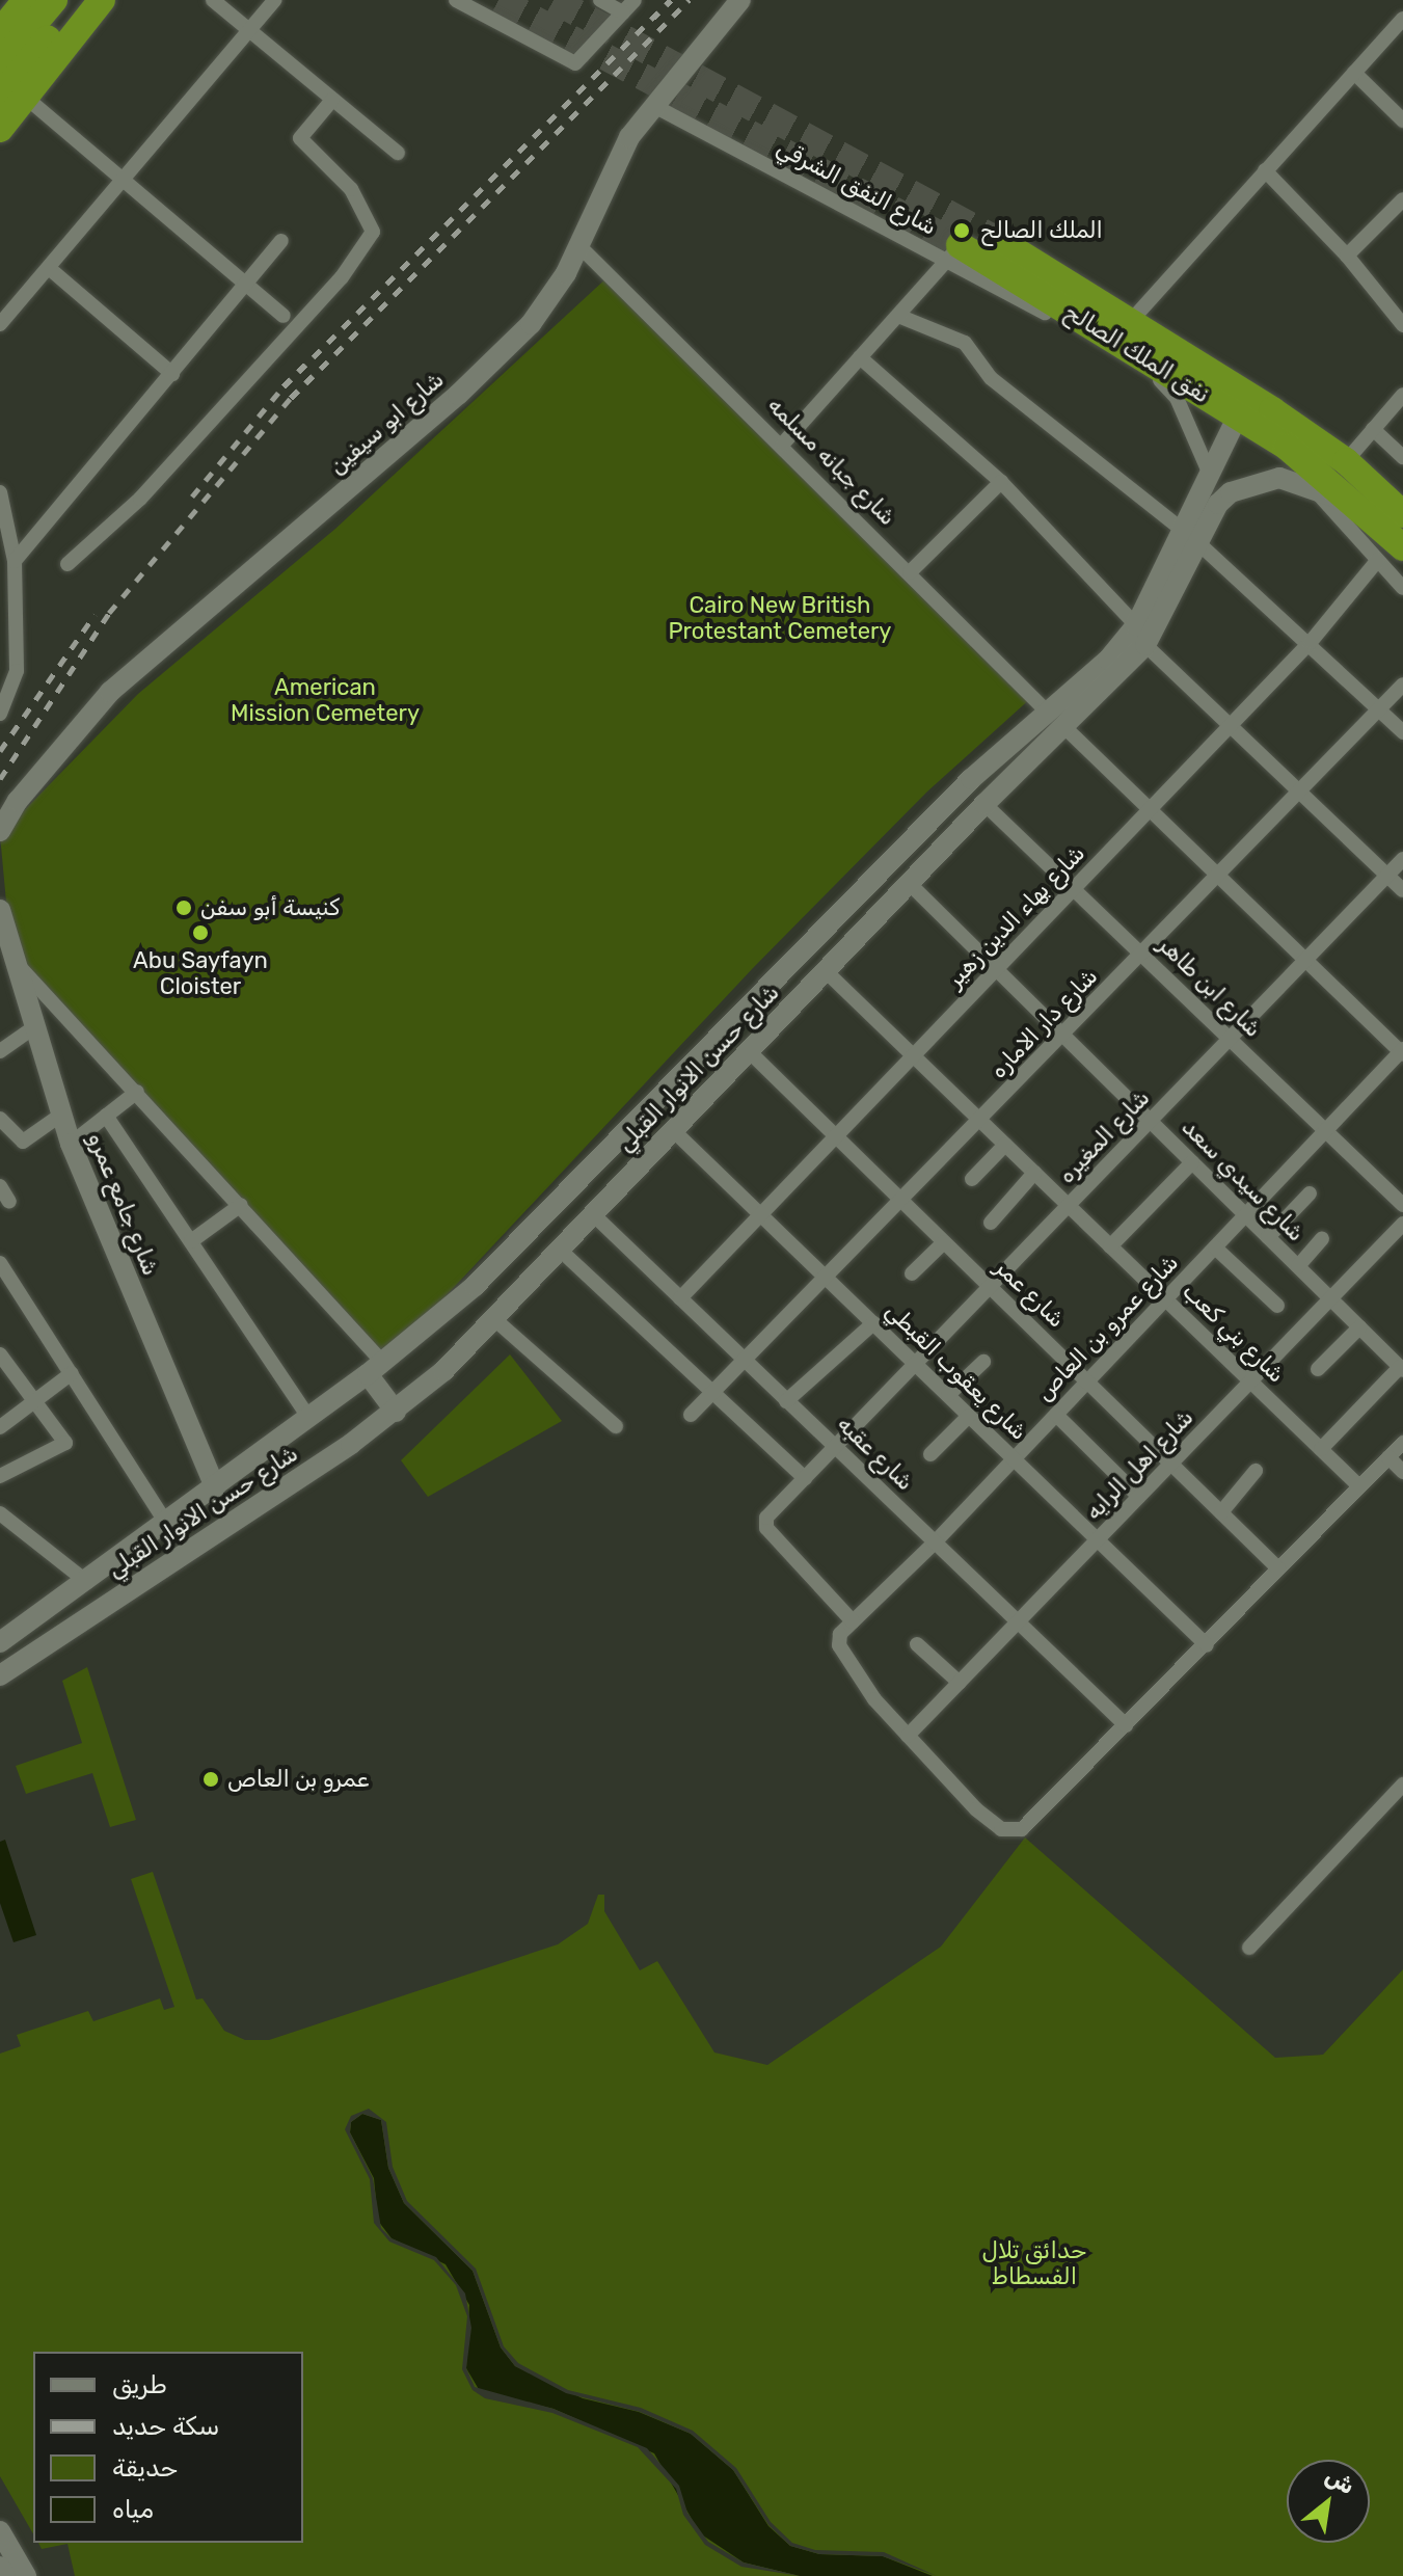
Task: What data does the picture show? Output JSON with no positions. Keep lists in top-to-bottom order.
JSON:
{
  "streets": {
    "highway": ["نفق الملك الصالح"],
    "main road": ["شارع ابو سيفين", "شارع حسن الانوار القبلي", "شارع جامع عمرو"],
    "street": [
      "شارع النفق الشرقي",
      "شارع جبانه مسلمه",
      "شارع بهاء الدين زهير",
      "شارع ابن طاهر",
      "شارع دار الاماره",
      "شارع المغيره",
      "شارع سيدي سعد",
      "شارع عمر",
      "شارع عمرو بن العاص",
      "شارع بني كعب",
      "شارع يعقوب القبطي",
      "شارع عقبه",
      "شارع اهل الرايه"
    ]
  },
  "crossings": [
    ["شارع النفق الشرقي", "نفق الملك الصالح"],
    ["شارع النفق الشرقي", "شارع ابو سيفين"],
    ["نفق الملك الصالح", "شارع حسن الانوار القبلي"],
    ["شارع ابو سيفين", "شارع جبانه مسلمه"],
    ["شارع جبانه مسلمه", "شارع بهاء الدين زهير"],
    ["شارع جبانه مسلمه", "شارع دار الاماره"],
    ["شارع جبانه مسلمه", "شارع حسن الانوار القبلي"],
    ["شارع جبانه مسلمه", "شارع المغيره"],
    ["شارع جبانه مسلمه", "شارع عمرو بن العاص"],
    ["شارع بهاء الدين زهير", "شارع ابن طاهر"],
    ["شارع بهاء الدين زهير", "شارع سيدي سعد"],
    ["شارع بهاء الدين زهير", "شارع عمر"],
    ["شارع بهاء الدين زهير", "شارع بني كعب"],
    ["شارع بهاء الدين زهير", "شارع يعقوب القبطي"],
    ["شارع بهاء الدين زهير", "شارع عقبه"],
    ["شارع ابن طاهر", "شارع دار الاماره"],
    ["شارع ابن طاهر", "شارع حسن الانوار القبلي"],
    ["شارع ابن طاهر", "شارع المغيره"],
    ["شارع ابن طاهر", "شارع عمرو بن العاص"],
    ["شارع دار الاماره", "شارع سيدي سعد"],
    ["شارع دار الاماره", "شارع عمر"],
    ["شارع دار الاماره", "شارع بني كعب"],
    ["شارع دار الاماره", "شارع يعقوب القبطي"],
    ["شارع دار الاماره", "شارع عقبه"],
    ["شارع حسن الانوار القبلي", "شارع سيدي سعد"],
    ["شارع حسن الانوار القبلي", "شارع جامع عمرو"],
    ["شارع حسن الانوار القبلي", "شارع عمر"],
    ["شارع حسن الانوار القبلي", "شارع بني كعب"],
    ["شارع حسن الانوار القبلي", "شارع يعقوب القبطي"],
    ["شارع حسن الانوار القبلي", "شارع عقبه"],
    ["شارع المغيره", "شارع سيدي سعد"],
    ["شارع المغيره", "شارع عمر"],
    ["شارع المغيره", "شارع عمرو بن العاص"],
    ["شارع المغيره", "شارع بني كعب"],
    ["شارع المغيره", "شارع يعقوب القبطي"],
    ["شارع المغيره", "شارع عقبه"],
    ["شارع سيدي سعد", "شارع عمرو بن العاص"],
    ["شارع سيدي سعد", "شارع اهل الرايه"],
    ["شارع عمر", "شارع عمرو بن العاص"],
    ["شارع عمر", "شارع اهل الرايه"],
    ["شارع عمرو بن العاص", "شارع بني كعب"],
    ["شارع عمرو بن العاص", "شارع يعقوب القبطي"],
    ["شارع عمرو بن العاص", "شارع عقبه"],
    ["شارع عمرو بن العاص", "شارع اهل الرايه"],
    ["شارع بني كعب", "شارع اهل الرايه"],
    ["شارع يعقوب القبطي", "شارع اهل الرايه"],
    ["شارع عقبه", "شارع اهل الرايه"]
  ],
  "parks": ["Cairo New British Protestant Cemetery", "American Mission Cemetery", "حدائق تلال الفسطاط"],
  "places": [
    "الملك الصالح",
    "كنيسة أبو سفن",
    "Abu Sayfayn Cloister",
    "عمرو بن العاص"
  ],
  "legend": [
    "طريق",
    "سكة حديد",
    "حديقة",
    "مياه"
  ],
  "north": "top right"
}
